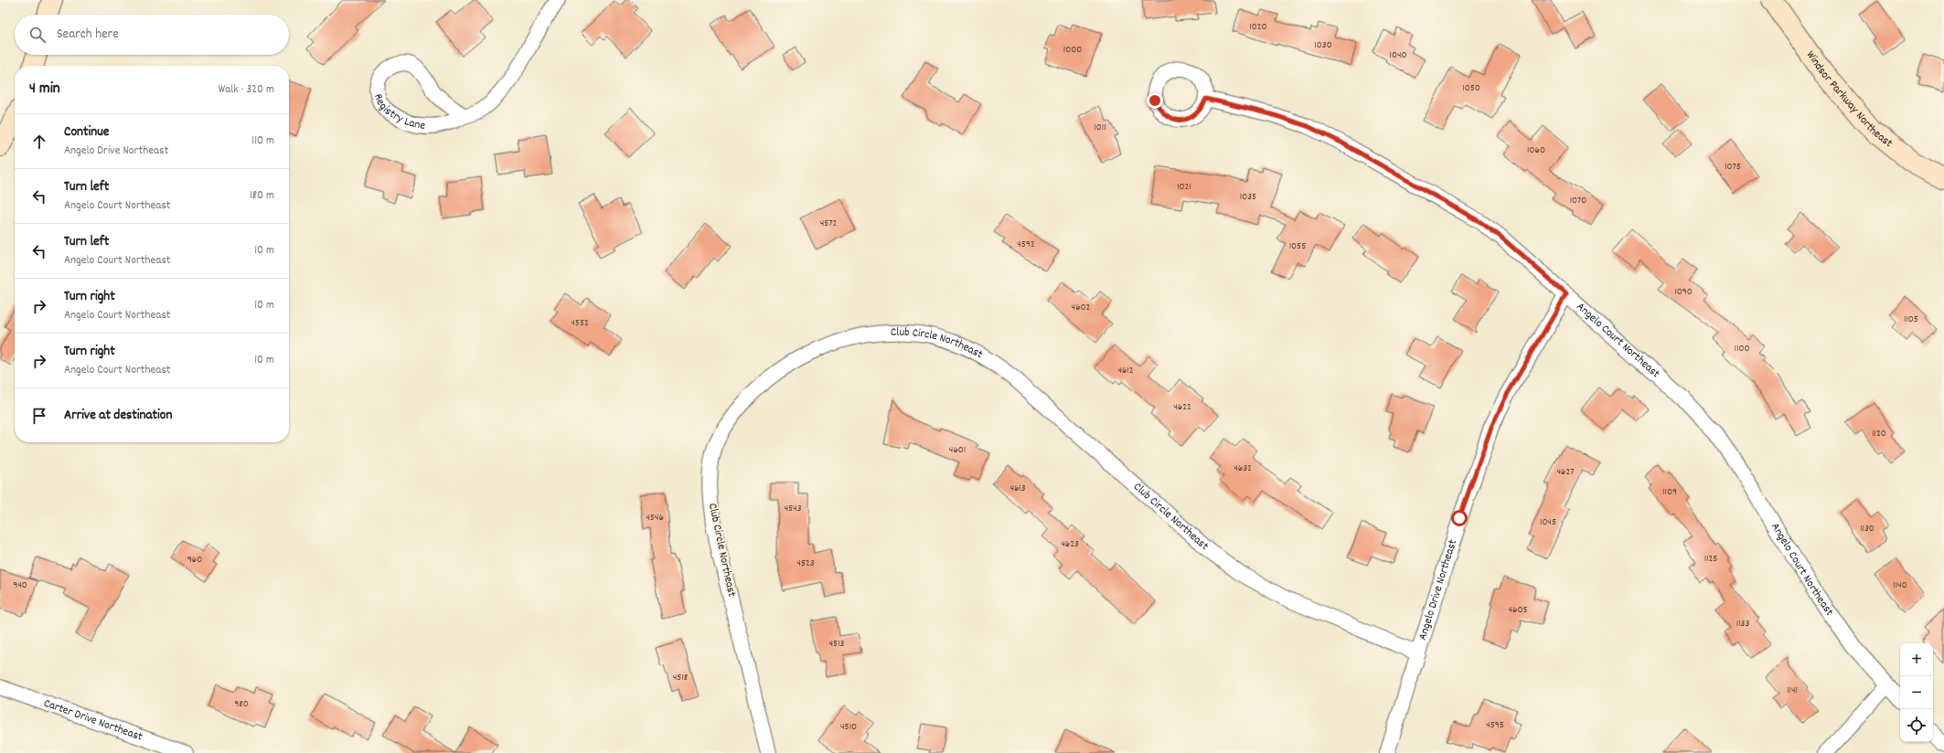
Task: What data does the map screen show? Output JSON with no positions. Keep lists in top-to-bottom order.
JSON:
{
  "streets": {
    "street": [
      "Windsor Parkway Northeast",
      "Registry Lane",
      "Angelo Court Northeast",
      "Club Circle Northeast",
      "Angelo Drive Northeast",
      "Carter Drive Northeast"
    ]
  },
  "crossings": [
    ["Angelo Court Northeast", "Angelo Drive Northeast"],
    ["Club Circle Northeast", "Angelo Drive Northeast"]
  ],
  "house_numbers": [
    "1020",
    "1030",
    "1000",
    "1040",
    "1050",
    "1011",
    "1060",
    "1075",
    "1021",
    "1035",
    "1070",
    "4572",
    "4592",
    "1055",
    "1090",
    "4602",
    "1105",
    "4552",
    "1100",
    "4612",
    "4622",
    "1120",
    "4601",
    "4632",
    "4627",
    "4613",
    "1109",
    "4543",
    "4546",
    "1045",
    "1130",
    "4623",
    "1125",
    "960",
    "4523",
    "940",
    "1140",
    "4605",
    "1133",
    "4513",
    "4518",
    "1141",
    "980",
    "4595",
    "4510"
  ],
  "page": {
    "search": "Search here",
    "heading": ["4 min", "Walk · 320 m"],
    "list": [
      ["Continue", "Angelo Drive Northeast", "110 m"],
      ["Turn left", "Angelo Court Northeast", "180 m"],
      ["Turn left", "Angelo Court Northeast", "10 m"],
      ["Turn right", "Angelo Court Northeast", "10 m"],
      ["Turn right", "Angelo Court Northeast", "10 m"],
      "Arrive at destination"
    ],
    "map_buttons": ["+", "−"]
  }
}
